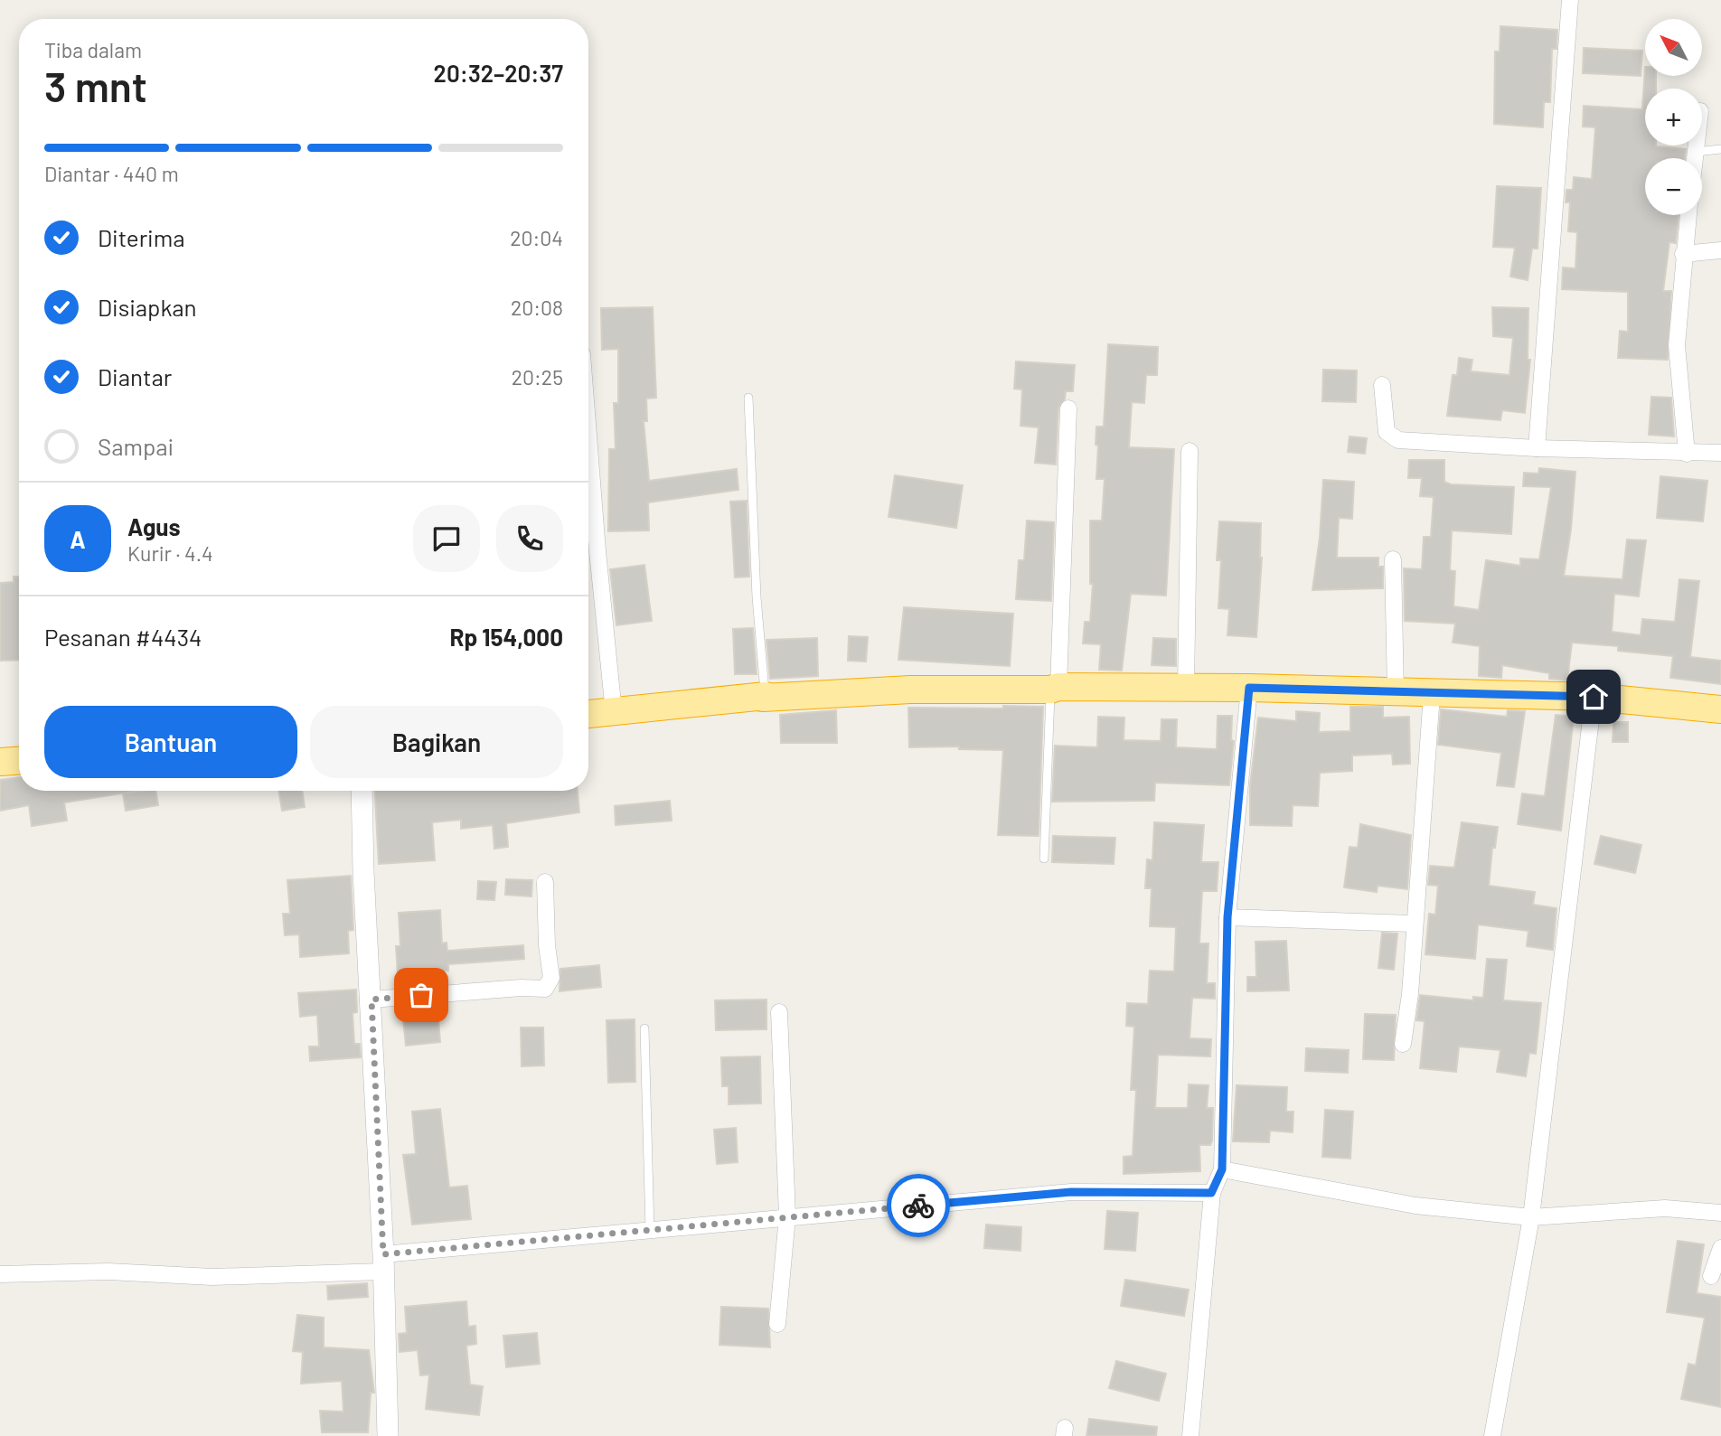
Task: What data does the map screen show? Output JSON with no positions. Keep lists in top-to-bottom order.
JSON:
{
  "north": "top left",
  "page": {
    "map_buttons": ["+", "−"],
    "heading": ["3 mnt", "Tiba dalam", "20:32–20:37"],
    "panel": [
      "Agus",
      "Kurir · 4.4",
      "Pesanan #4434",
      "Rp 154,000"
    ],
    "bar": "Diantar · 440 m",
    "list": [
      ["Diterima", "20:04"],
      ["Disiapkan", "20:08"],
      ["Diantar", "20:25"],
      "Sampai"
    ],
    "round": "A",
    "buttons": ["Bantuan", "Bagikan"]
  }
}
